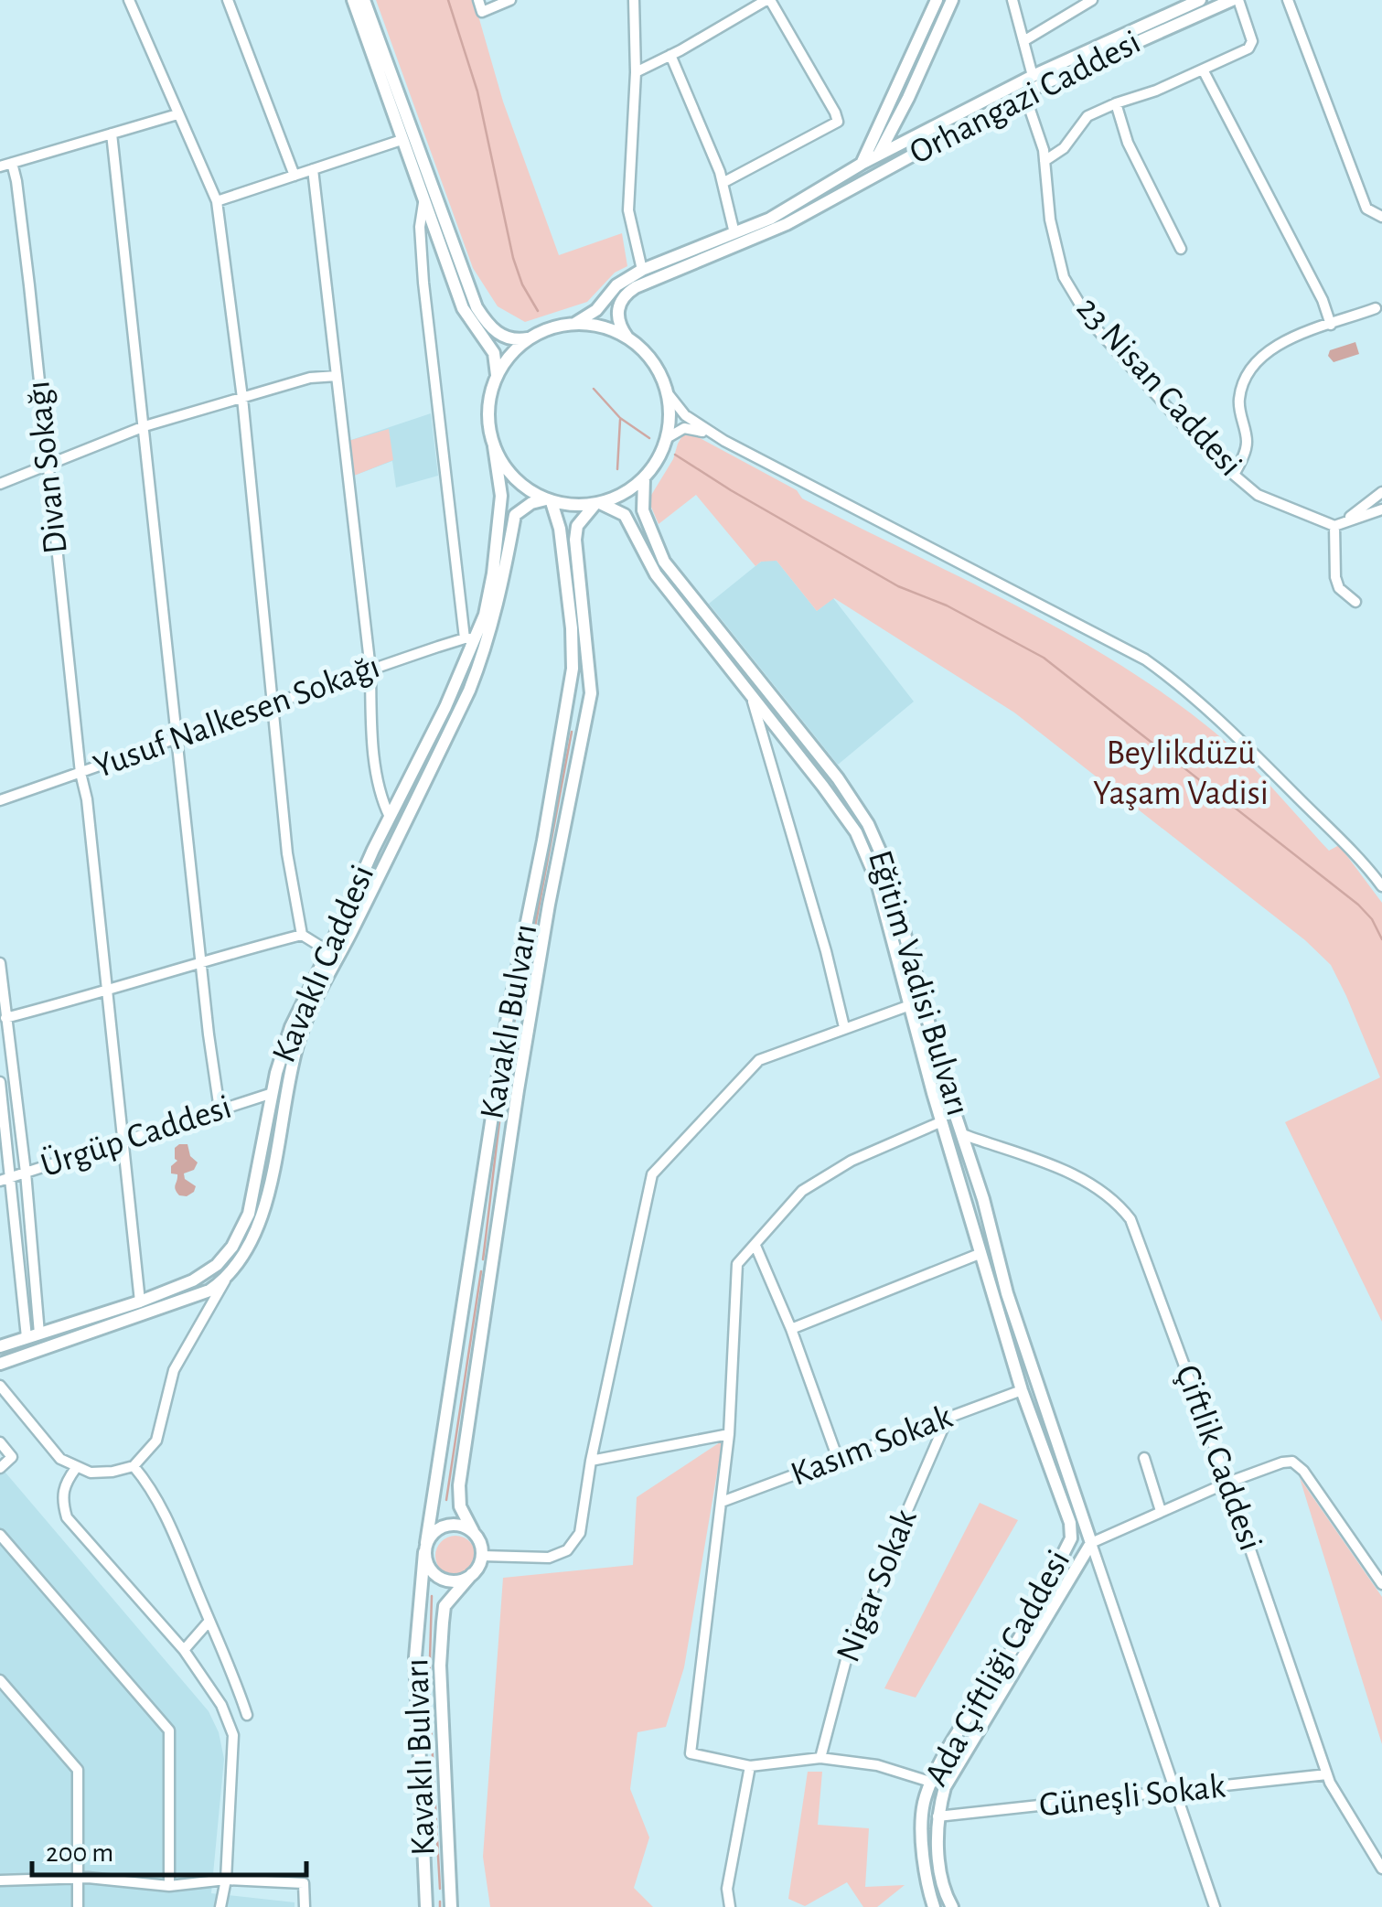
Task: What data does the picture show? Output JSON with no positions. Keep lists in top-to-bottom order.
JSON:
{
  "streets": {
    "main road": [
      "Orhangazi Caddesi",
      "Kavaklı Caddesi",
      "Eğitim Vadisi Bulvarı",
      "Kavaklı Bulvarı",
      "Ada Çiftliği Caddesi"
    ],
    "street": [
      "23 Nisan Caddesi",
      "Divan Sokağı",
      "Yusuf Nalkesen Sokağı",
      "Ürgüp Caddesi",
      "Kasım Sokak",
      "Çiftlik Caddesi",
      "Nigar Sokak",
      "Güneşli Sokak"
    ]
  },
  "crossings": [
    ["Orhangazi Caddesi", "23 Nisan Caddesi"],
    ["Orhangazi Caddesi", "Kavaklı Caddesi"],
    ["Orhangazi Caddesi", "Eğitim Vadisi Bulvarı"],
    ["Orhangazi Caddesi", "Kavaklı Bulvarı"],
    ["Divan Sokağı", "Yusuf Nalkesen Sokağı"],
    ["Divan Sokağı", "Kavaklı Caddesi"],
    ["Divan Sokağı", "Ürgüp Caddesi"],
    ["Yusuf Nalkesen Sokağı", "Kavaklı Caddesi"],
    ["Kavaklı Caddesi", "Eğitim Vadisi Bulvarı"],
    ["Kavaklı Caddesi", "Kavaklı Bulvarı"],
    ["Kavaklı Caddesi", "Ürgüp Caddesi"],
    ["Eğitim Vadisi Bulvarı", "Kavaklı Bulvarı"],
    ["Eğitim Vadisi Bulvarı", "Kasım Sokak"],
    ["Eğitim Vadisi Bulvarı", "Çiftlik Caddesi"],
    ["Eğitim Vadisi Bulvarı", "Ada Çiftliği Caddesi"],
    ["Kasım Sokak", "Nigar Sokak"],
    ["Çiftlik Caddesi", "Güneşli Sokak"],
    ["Ada Çiftliği Caddesi", "Güneşli Sokak"]
  ],
  "parks": ["Beylikdüzü Yaşam Vadisi"],
  "scale_bar": "200 m"
}
